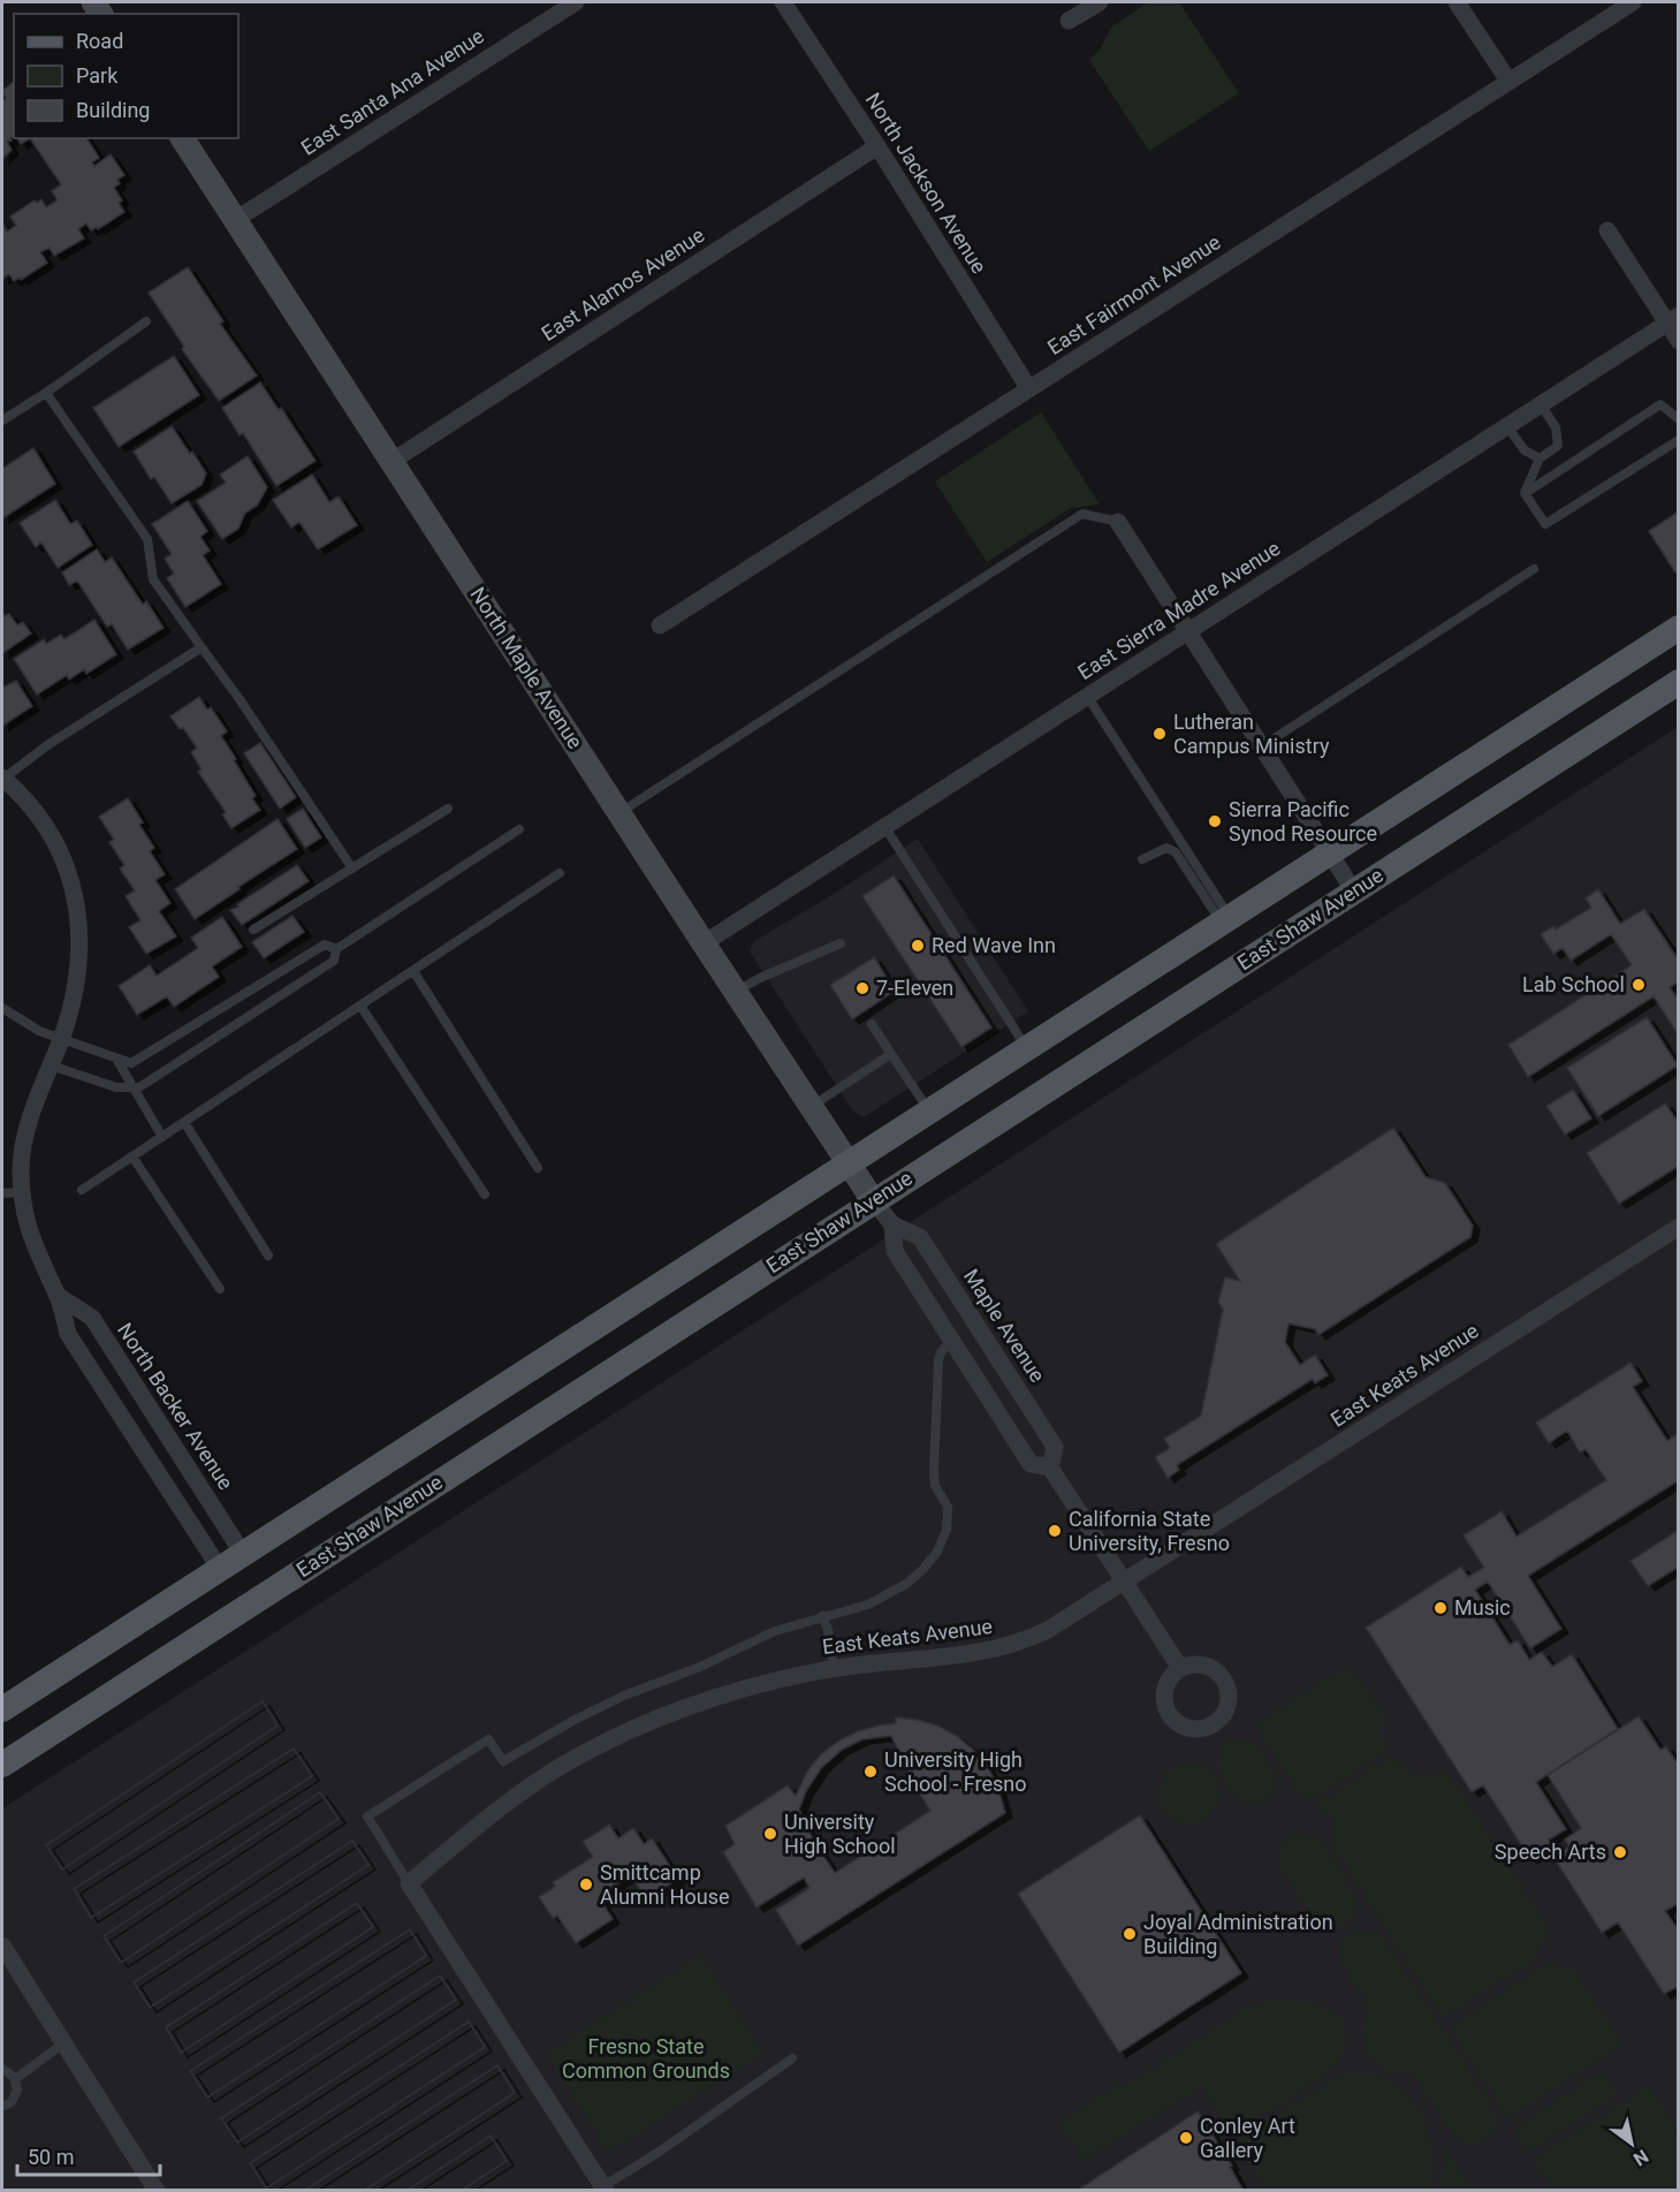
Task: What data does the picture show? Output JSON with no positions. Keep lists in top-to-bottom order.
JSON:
{
  "streets": {
    "main road": ["East Shaw Avenue"],
    "street": [
      "East Santa Ana Avenue",
      "North Jackson Avenue",
      "East Alamos Avenue",
      "East Fairmont Avenue",
      "East Sierra Madre Avenue",
      "North Maple Avenue",
      "Maple Avenue",
      "East Keats Avenue",
      "North Backer Avenue"
    ]
  },
  "crossings": [
    ["East Santa Ana Avenue", "North Maple Avenue"],
    ["North Jackson Avenue", "East Alamos Avenue"],
    ["North Jackson Avenue", "East Fairmont Avenue"],
    ["East Alamos Avenue", "North Maple Avenue"],
    ["East Sierra Madre Avenue", "North Maple Avenue"],
    ["North Maple Avenue", "East Shaw Avenue"],
    ["North Maple Avenue", "Maple Avenue"],
    ["East Shaw Avenue", "Maple Avenue"],
    ["Maple Avenue", "East Keats Avenue"]
  ],
  "parks": ["Fresno State Common Grounds"],
  "places": [
    "Lutheran Campus Ministry",
    "Sierra Pacific Synod Resource",
    "Red Wave Inn",
    "Lab School",
    "7-Eleven",
    "California State University, Fresno",
    "Music",
    "University High School - Fresno",
    "University High School",
    "Speech Arts",
    "Smittcamp Alumni House",
    "Joyal Administration Building",
    "Conley Art Gallery"
  ],
  "legend": ["Road", "Park", "Building"],
  "scale_bar": "50 m",
  "north": "bottom right"
}
